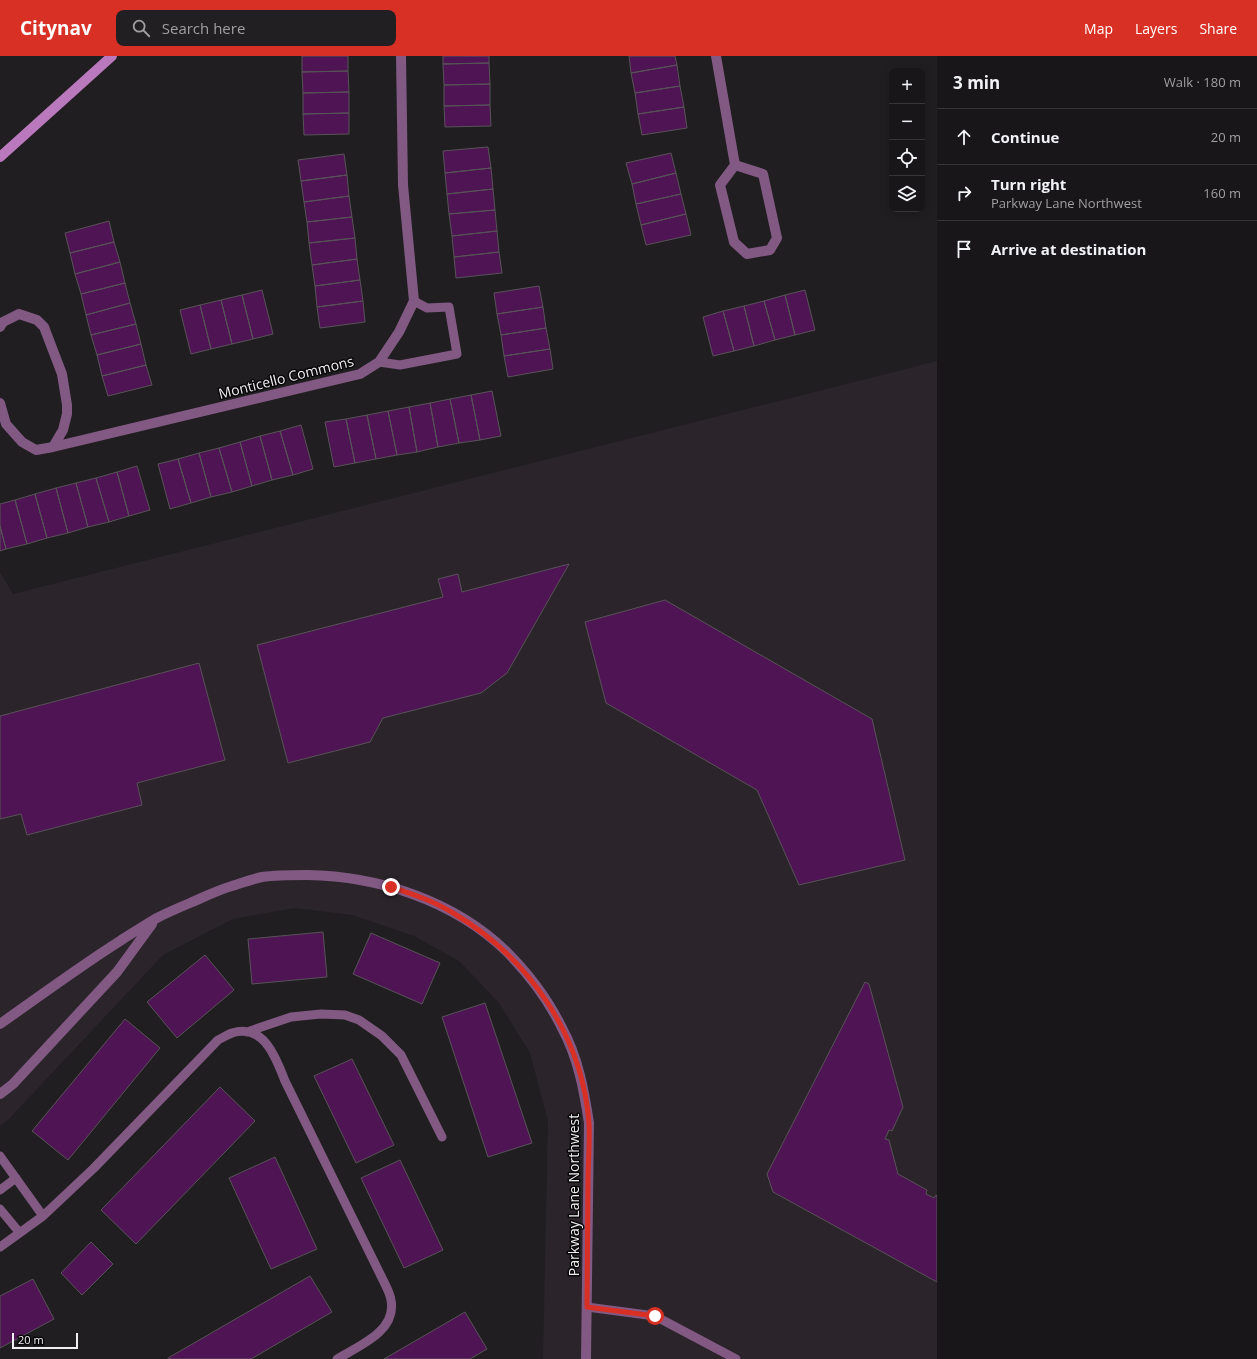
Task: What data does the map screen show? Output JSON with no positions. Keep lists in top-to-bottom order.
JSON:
{
  "streets": {
    "street": ["Monticello Commons", "Parkway Lane Northwest"]
  },
  "scale_bar": "20 m",
  "page": {
    "header": "Citynav",
    "search": "Search here",
    "nav": ["Map", "Layers", "Share"],
    "heading": ["3 min", "Walk · 180 m"],
    "map_buttons": ["+", "−"],
    "list": [
      ["Continue", "20 m"],
      ["Turn right", "Parkway Lane Northwest", "160 m"],
      "Arrive at destination"
    ],
    "scale": "20 m"
  }
}
